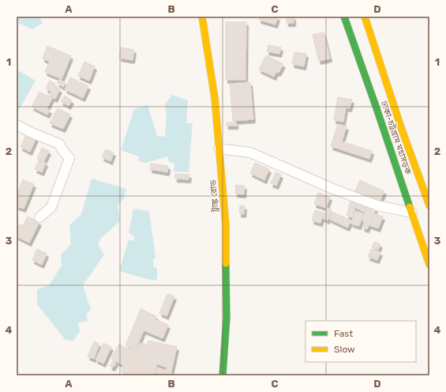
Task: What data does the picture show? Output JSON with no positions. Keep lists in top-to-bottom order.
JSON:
{
  "streets": {
    "main road": ["ঢাকা-চট্টগ্রাম মহাসড়ক", "ট্রাঙ্ক রোড"]
  },
  "legend": ["Fast", "Slow"],
  "grid": {
    "columns": [
      "A",
      "B",
      "C",
      "D"
    ],
    "rows": [
      "1",
      "2",
      "3",
      "4"
    ]
  }
}
